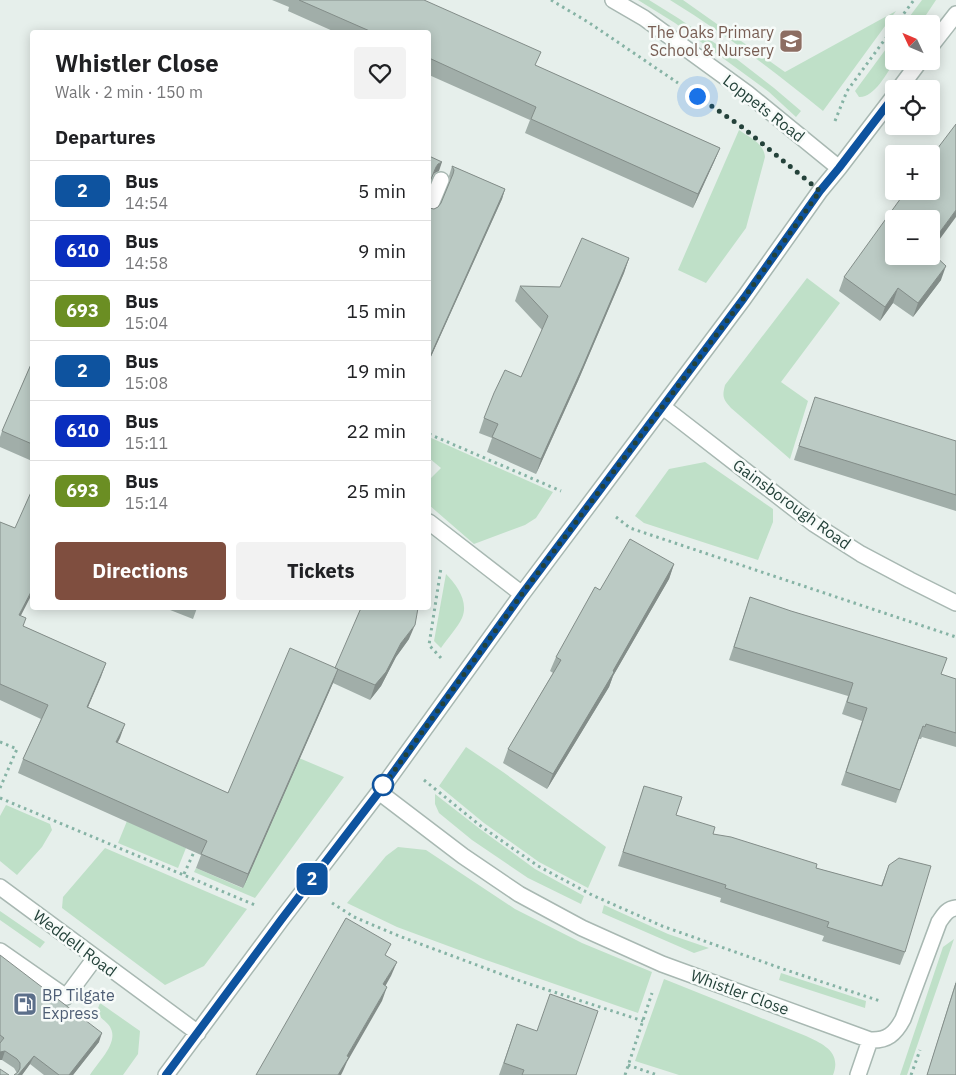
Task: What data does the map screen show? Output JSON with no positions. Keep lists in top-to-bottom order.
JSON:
{
  "streets": {
    "street": [
      "Loppets Road",
      "Gainsborough Road",
      "Weddell Road",
      "Whistler Close"
    ]
  },
  "places": {
    "school or university": ["The Oaks Primary School & Nursery"],
    "fuel station": ["BP Tilgate Express"]
  },
  "lines": ["bus line 2"],
  "north": "top left",
  "page": {
    "on_map": "2",
    "map_buttons": ["+", "−"],
    "heading": [
      ["Whistler Close", "Walk · 2 min · 150 m"],
      "Departures"
    ],
    "list": [
      {
        "mark": "2",
        "name": "Bus",
        "note": "14:54",
        "value": "5 min"
      },
      {
        "mark": "610",
        "name": "Bus",
        "note": "14:58",
        "value": "9 min"
      },
      {
        "mark": "693",
        "name": "Bus",
        "note": "15:04",
        "value": "15 min"
      },
      {
        "mark": "2",
        "name": "Bus",
        "note": "15:08",
        "value": "19 min"
      },
      {
        "mark": "610",
        "name": "Bus",
        "note": "15:11",
        "value": "22 min"
      },
      {
        "mark": "693",
        "name": "Bus",
        "note": "15:14",
        "value": "25 min"
      }
    ],
    "buttons": ["Directions", "Tickets"]
  }
}
